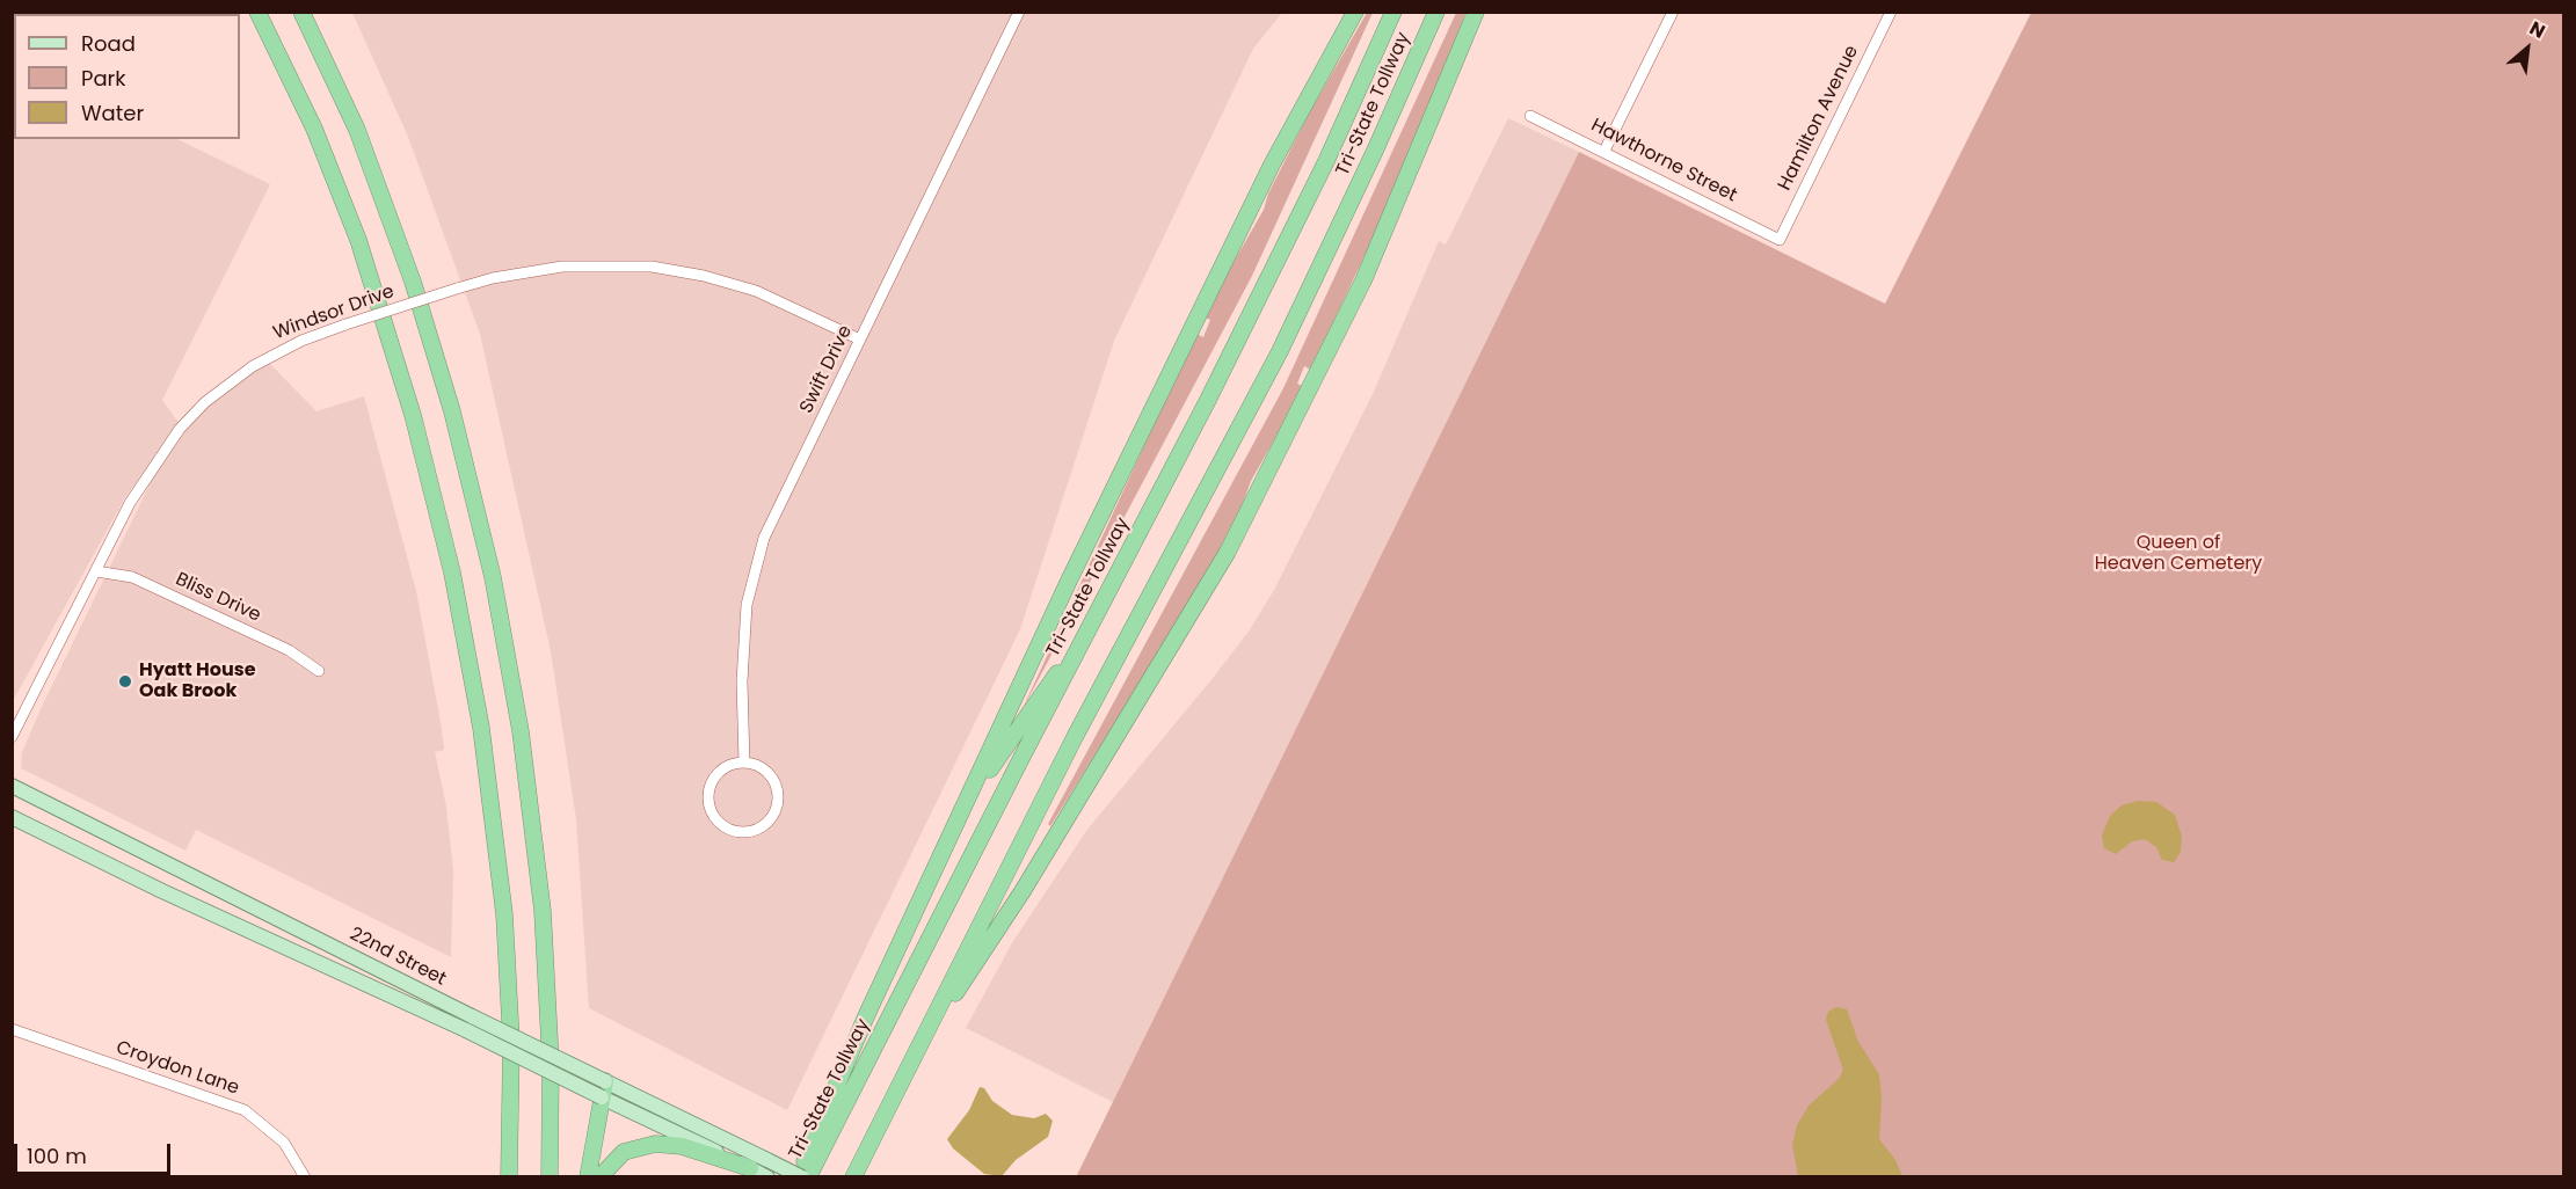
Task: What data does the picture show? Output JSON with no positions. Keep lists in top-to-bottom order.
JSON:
{
  "streets": {
    "highway": ["Tri-State Tollway"],
    "main road": ["22nd Street"],
    "street": [
      "Hamilton Avenue",
      "Hawthorne Street",
      "Windsor Drive",
      "Swift Drive",
      "Bliss Drive",
      "Croydon Lane"
    ]
  },
  "crossings": [
    ["Hamilton Avenue", "Hawthorne Street"],
    ["Windsor Drive", "Swift Drive"],
    ["Windsor Drive", "Bliss Drive"]
  ],
  "parks": ["Queen of Heaven Cemetery"],
  "places": ["Hyatt House Oak Brook"],
  "legend": ["Road", "Park", "Water"],
  "scale_bar": "100 m",
  "north": "top right"
}
